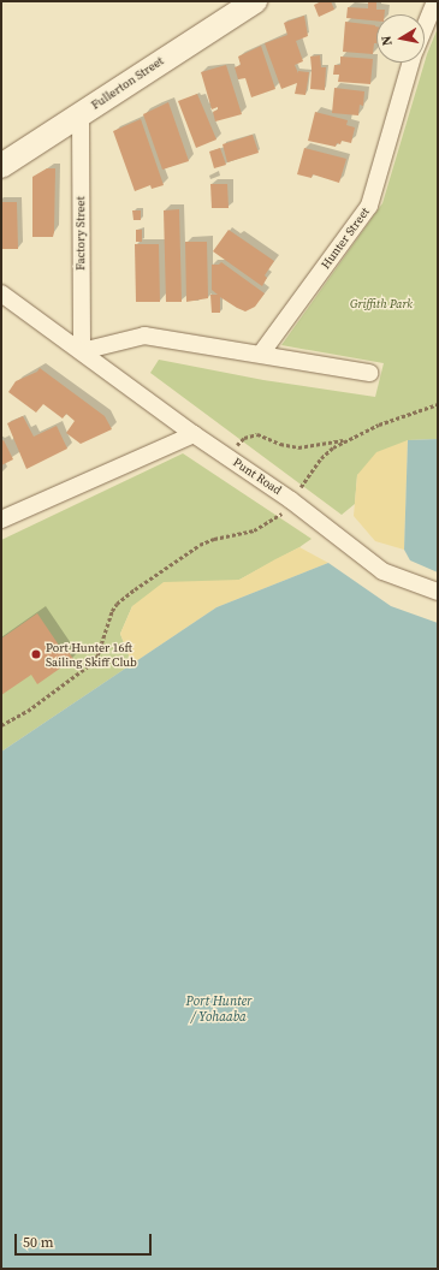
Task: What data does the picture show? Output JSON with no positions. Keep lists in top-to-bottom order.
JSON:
{
  "streets": {
    "main road": ["Fullerton Street"],
    "street": ["Factory Street", "Hunter Street", "Punt Road"]
  },
  "crossings": [
    ["Fullerton Street", "Factory Street"],
    ["Factory Street", "Punt Road"]
  ],
  "water": ["Port Hunter / Yohaaba"],
  "parks": ["Griffith Park"],
  "places": ["Port Hunter 16ft Sailing Skiff Club"],
  "scale_bar": "50 m",
  "north": "left"
}
